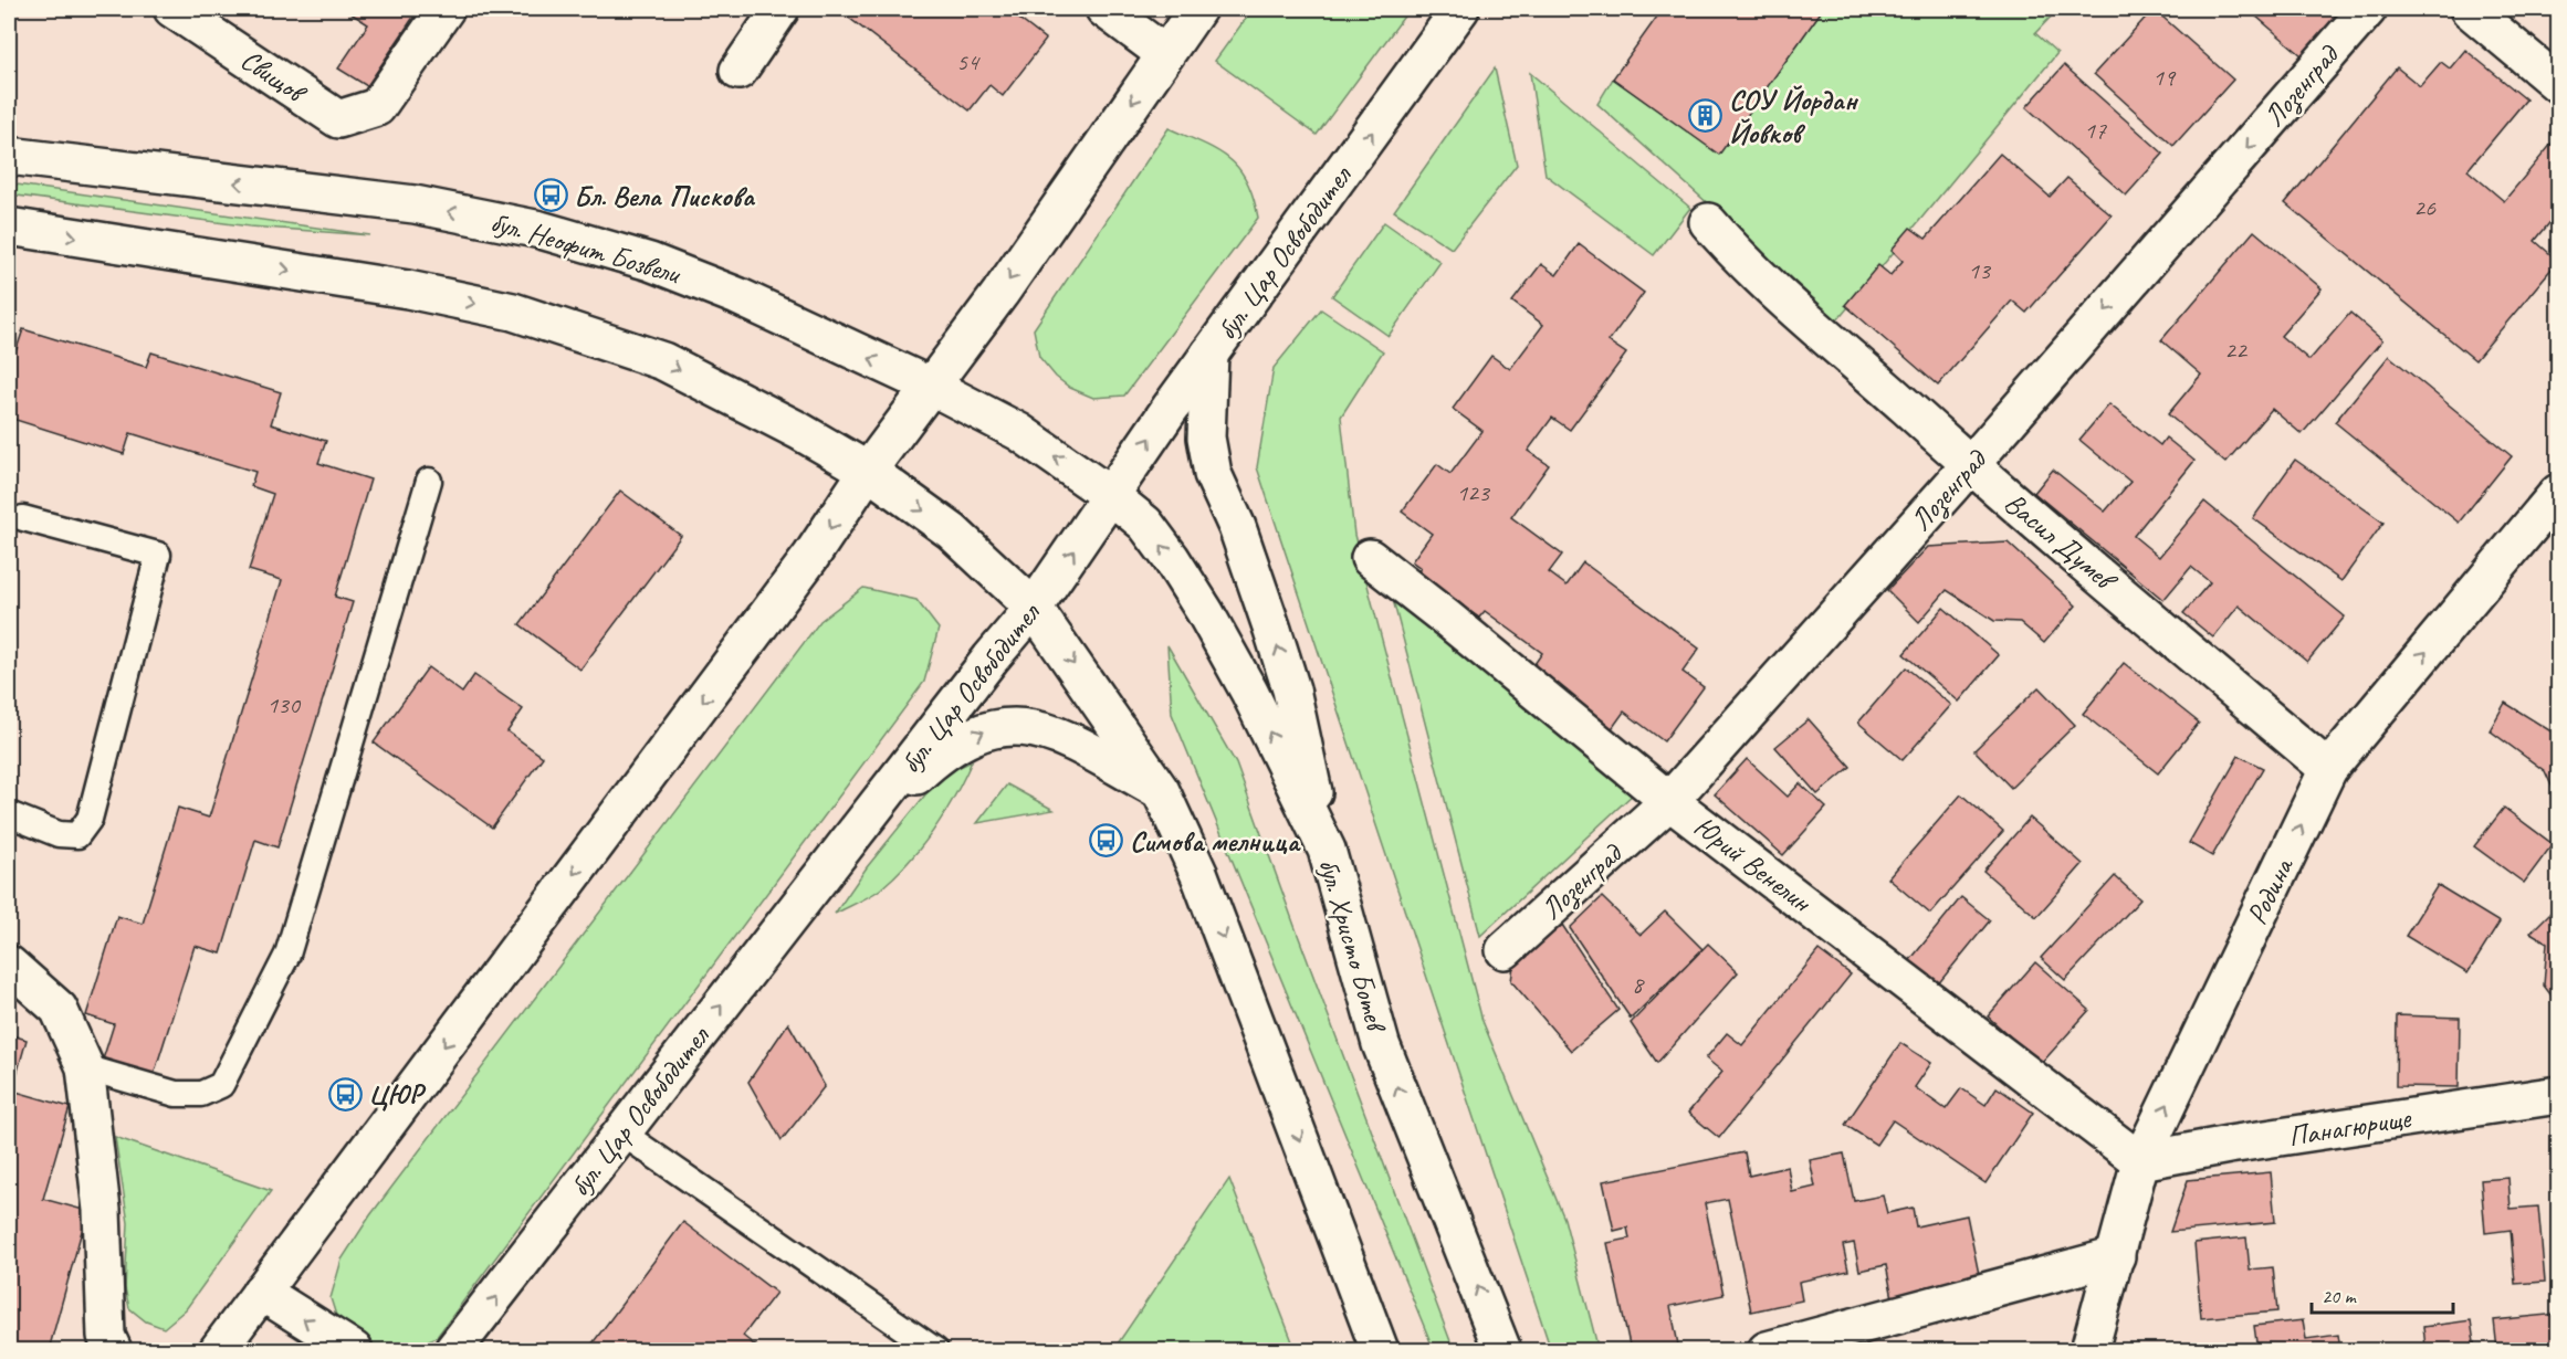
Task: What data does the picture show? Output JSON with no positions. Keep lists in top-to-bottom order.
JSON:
{
  "streets": {
    "main road": [
      "Свищов",
      "Лозенград",
      "бул. Неофит Бозвели",
      "бул. Цар Освободител",
      "Васил Думев",
      "Юрий Венелин",
      "Родина",
      "бул. Христо Ботев",
      "Панагюрище"
    ]
  },
  "crossings": [
    ["Лозенград", "Васил Думев"],
    ["Лозенград", "Юрий Венелин"],
    ["бул. Неофит Бозвели", "бул. Цар Освободител"],
    ["бул. Неофит Бозвели", "бул. Христо Ботев"],
    ["бул. Цар Освободител", "бул. Христо Ботев"],
    ["Васил Думев", "Родина"],
    ["Юрий Венелин", "Родина"],
    ["Юрий Венелин", "Панагюрище"],
    ["Родина", "Панагюрище"]
  ],
  "one_way": ["Лозенград", "Родина"],
  "places": {
    "building": ["СОУ Йордан Йовков"],
    "bus stop": ["Бл. Вела Пискова", "Симова мелница", "ЦЮР"]
  },
  "house_numbers": [
    "54",
    "19",
    "17",
    "26",
    "13",
    "22",
    "123",
    "130",
    "8"
  ],
  "scale_bar": "20 m"
}
